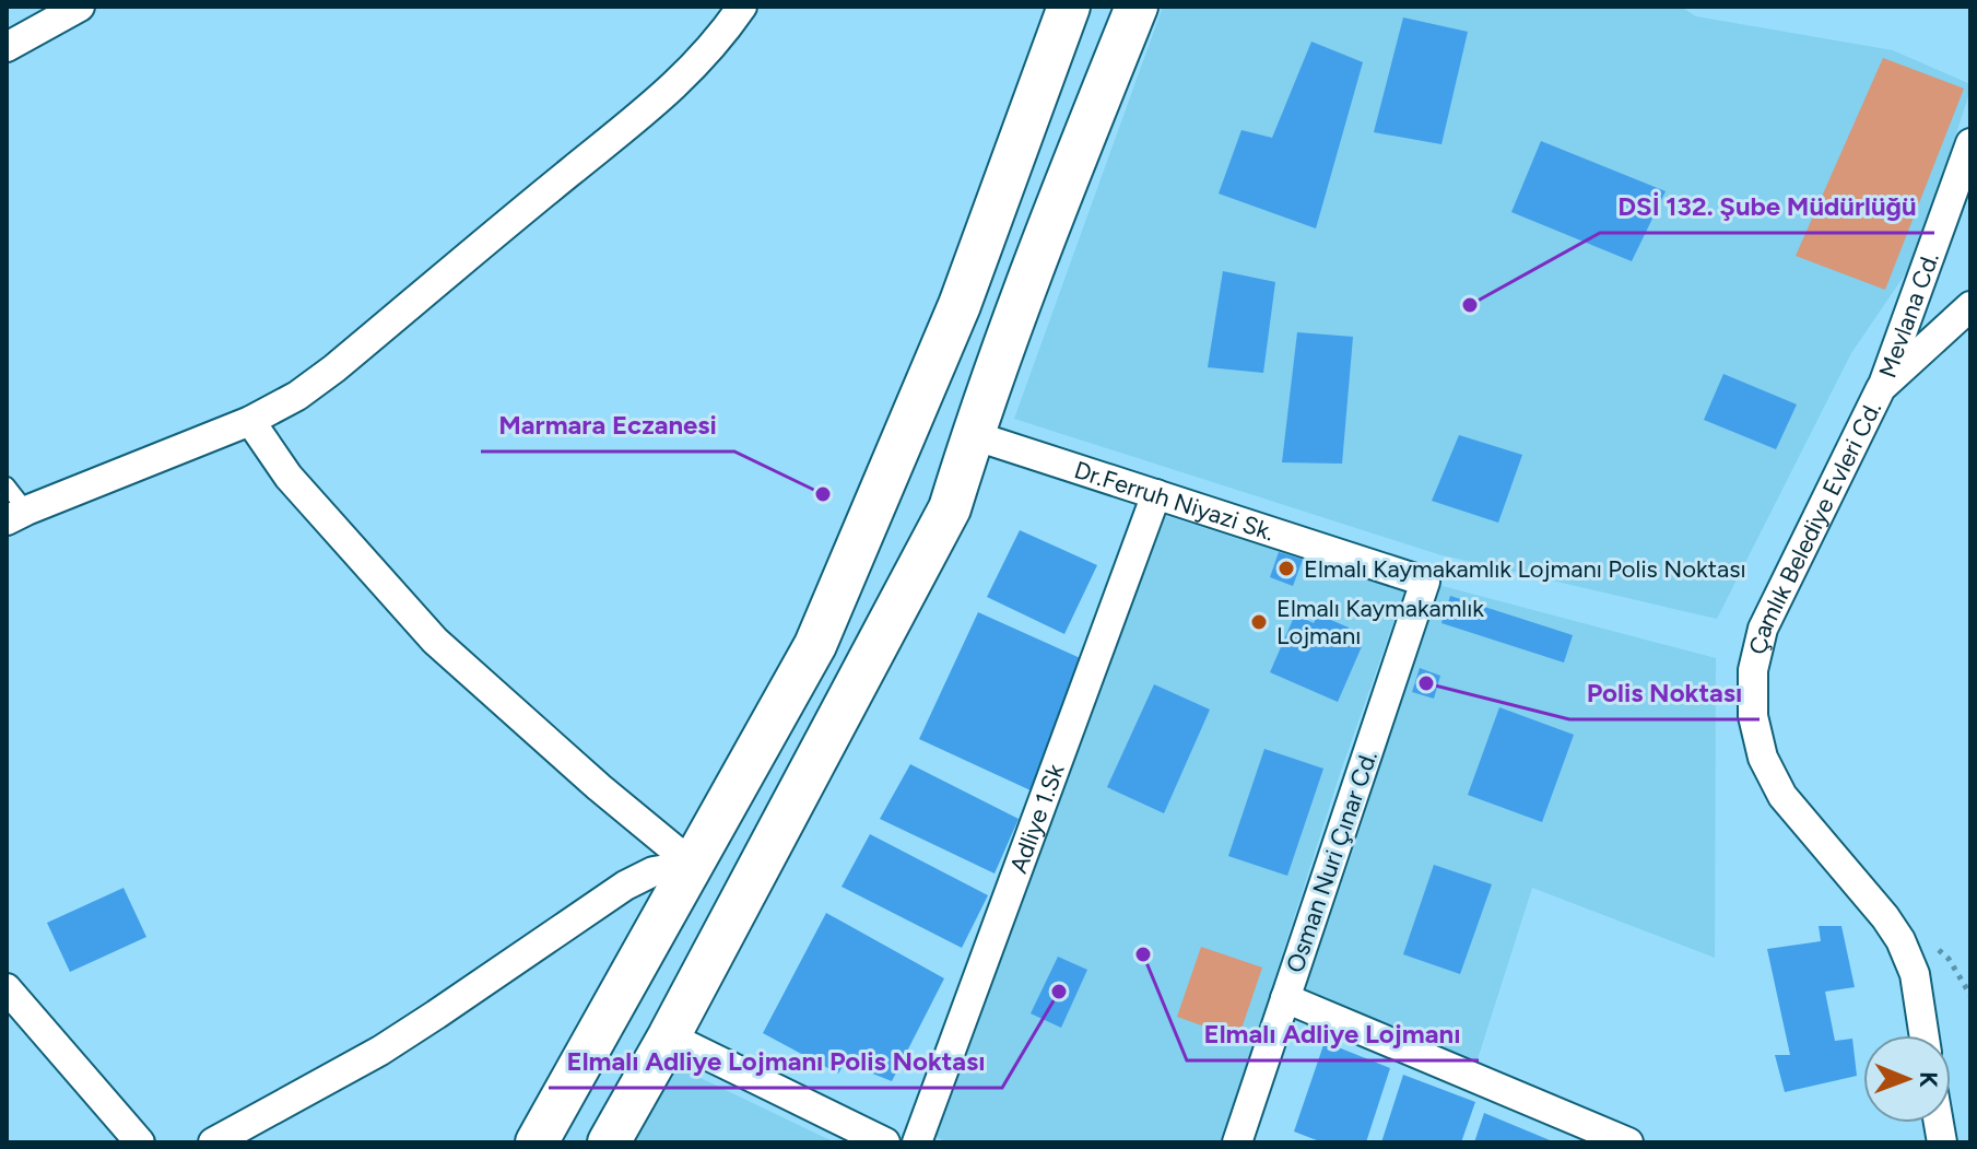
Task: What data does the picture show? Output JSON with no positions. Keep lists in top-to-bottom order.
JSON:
{
  "streets": {
    "street": [
      "Mevlana Cd.",
      "Dr.Ferruh Niyazi Sk.",
      "Çamlık Belediye Evleri Cd.",
      "Adliye 1.Sk",
      "Osman Nuri Çınar Cd."
    ]
  },
  "crossings": [
    ["Mevlana Cd.", "Çamlık Belediye Evleri Cd."],
    ["Dr.Ferruh Niyazi Sk.", "Adliye 1.Sk"],
    ["Dr.Ferruh Niyazi Sk.", "Osman Nuri Çınar Cd."]
  ],
  "places": [
    "DSİ 132. Şube Müdürlüğü",
    "Marmara Eczanesi",
    "Elmalı Kaymakamlık Lojmanı Polis Noktası",
    "Elmalı Kaymakamlık Lojmanı",
    "Polis Noktası",
    "Elmalı Adliye Lojmanı",
    "Elmalı Adliye Lojmanı Polis Noktası"
  ],
  "north": "right"
}
